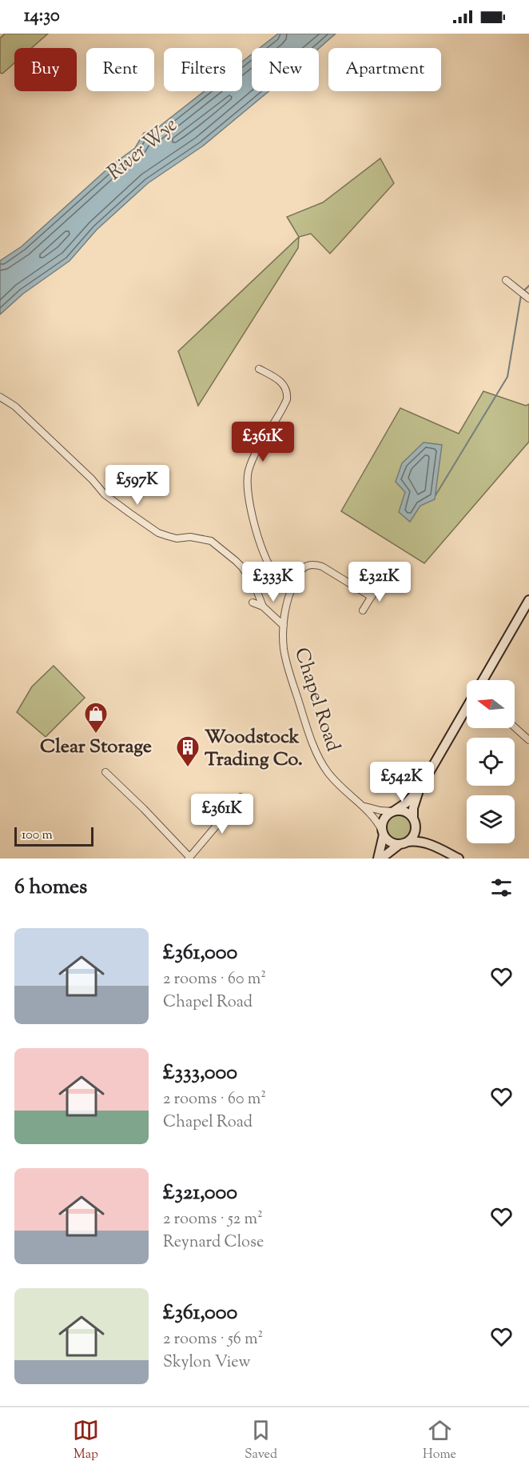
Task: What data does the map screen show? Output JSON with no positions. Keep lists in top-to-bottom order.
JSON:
{
  "streets": {
    "street": ["Chapel Road"]
  },
  "water": ["River Wye"],
  "places": {
    "shop": ["Clear Storage"],
    "building": ["Woodstock Trading Co."]
  },
  "scale_bar": "100 m",
  "north": "left",
  "page": {
    "status": "14:30",
    "chip": [
      "Buy",
      "Rent",
      "Filters",
      "New",
      "Apartment"
    ],
    "price": [
      "£361K",
      "£597K",
      "£333K",
      "£321K",
      "£542K",
      "£361K"
    ],
    "scale": "100 m",
    "heading": "6 homes",
    "list": [
      {
        "name": "£361,000",
        "note": "2 rooms · 60 m² · Chapel Road"
      },
      {
        "name": "£333,000",
        "note": "2 rooms · 60 m² · Chapel Road"
      },
      {
        "name": "£321,000",
        "note": "2 rooms · 52 m² · Reynard Close"
      },
      {
        "name": "£361,000",
        "note": "2 rooms · 56 m² · Skylon View"
      }
    ],
    "tabs": ["Map", "Saved", "Home"]
  }
}
